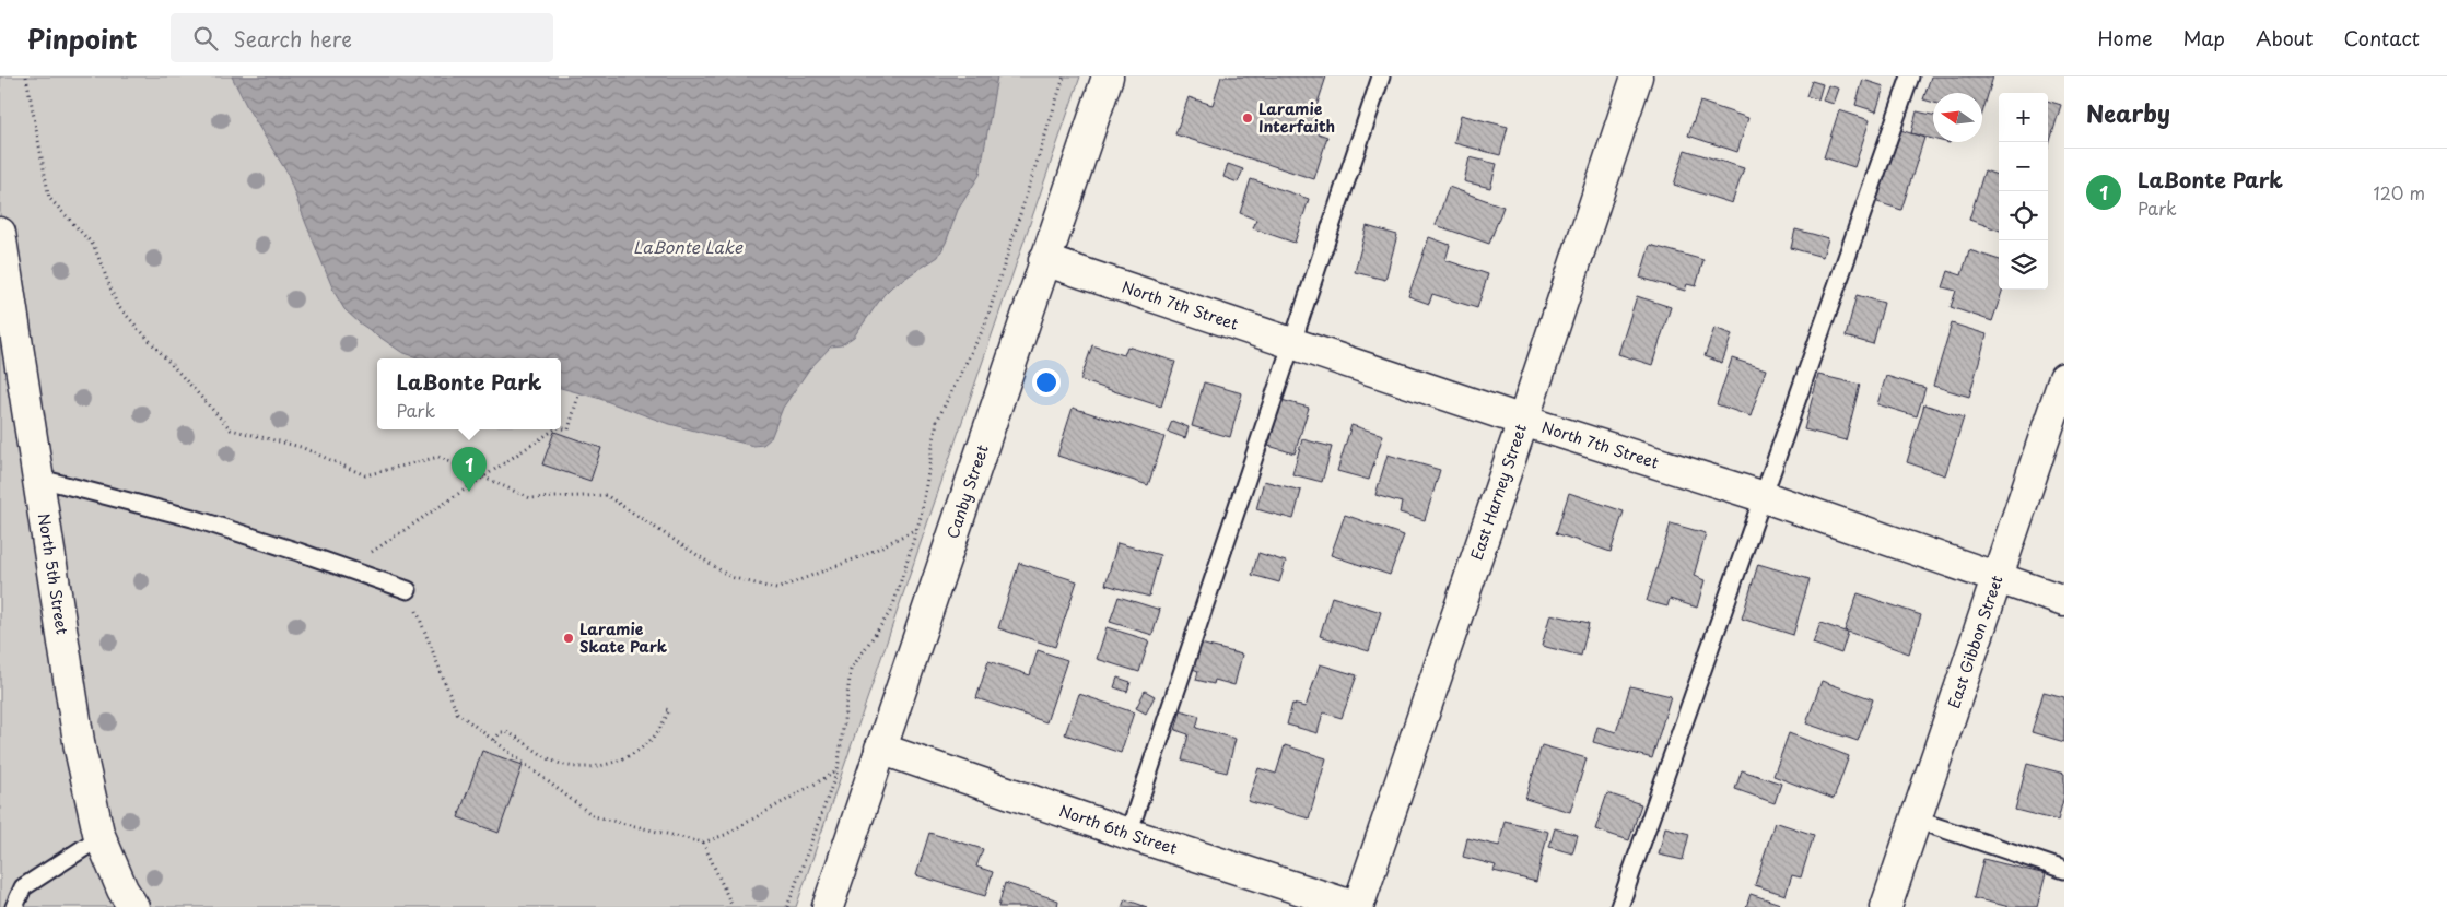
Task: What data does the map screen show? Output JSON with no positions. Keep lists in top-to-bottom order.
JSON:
{
  "streets": {
    "street": [
      "North 7th Street",
      "Canby Street",
      "East Harney Street",
      "North 5th Street",
      "East Gibbon Street",
      "North 6th Street"
    ]
  },
  "crossings": [
    ["North 7th Street", "Canby Street"],
    ["North 7th Street", "East Harney Street"],
    ["North 7th Street", "East Gibbon Street"],
    ["Canby Street", "North 6th Street"],
    ["East Harney Street", "North 6th Street"]
  ],
  "water": ["LaBonte Lake"],
  "places": ["Laramie Interfaith", "Laramie Skate Park"],
  "north": "left",
  "page": {
    "header": "Pinpoint",
    "search": "Search here",
    "nav": [
      "Home",
      "Map",
      "About",
      "Contact"
    ],
    "heading": "Nearby",
    "map_buttons": ["+", "−"],
    "list": [
      {
        "mark": "1",
        "name": "LaBonte Park",
        "note": "Park",
        "value": "120 m"
      }
    ],
    "popup": ["LaBonte Park", "Park"],
    "pins": "1"
  }
}
